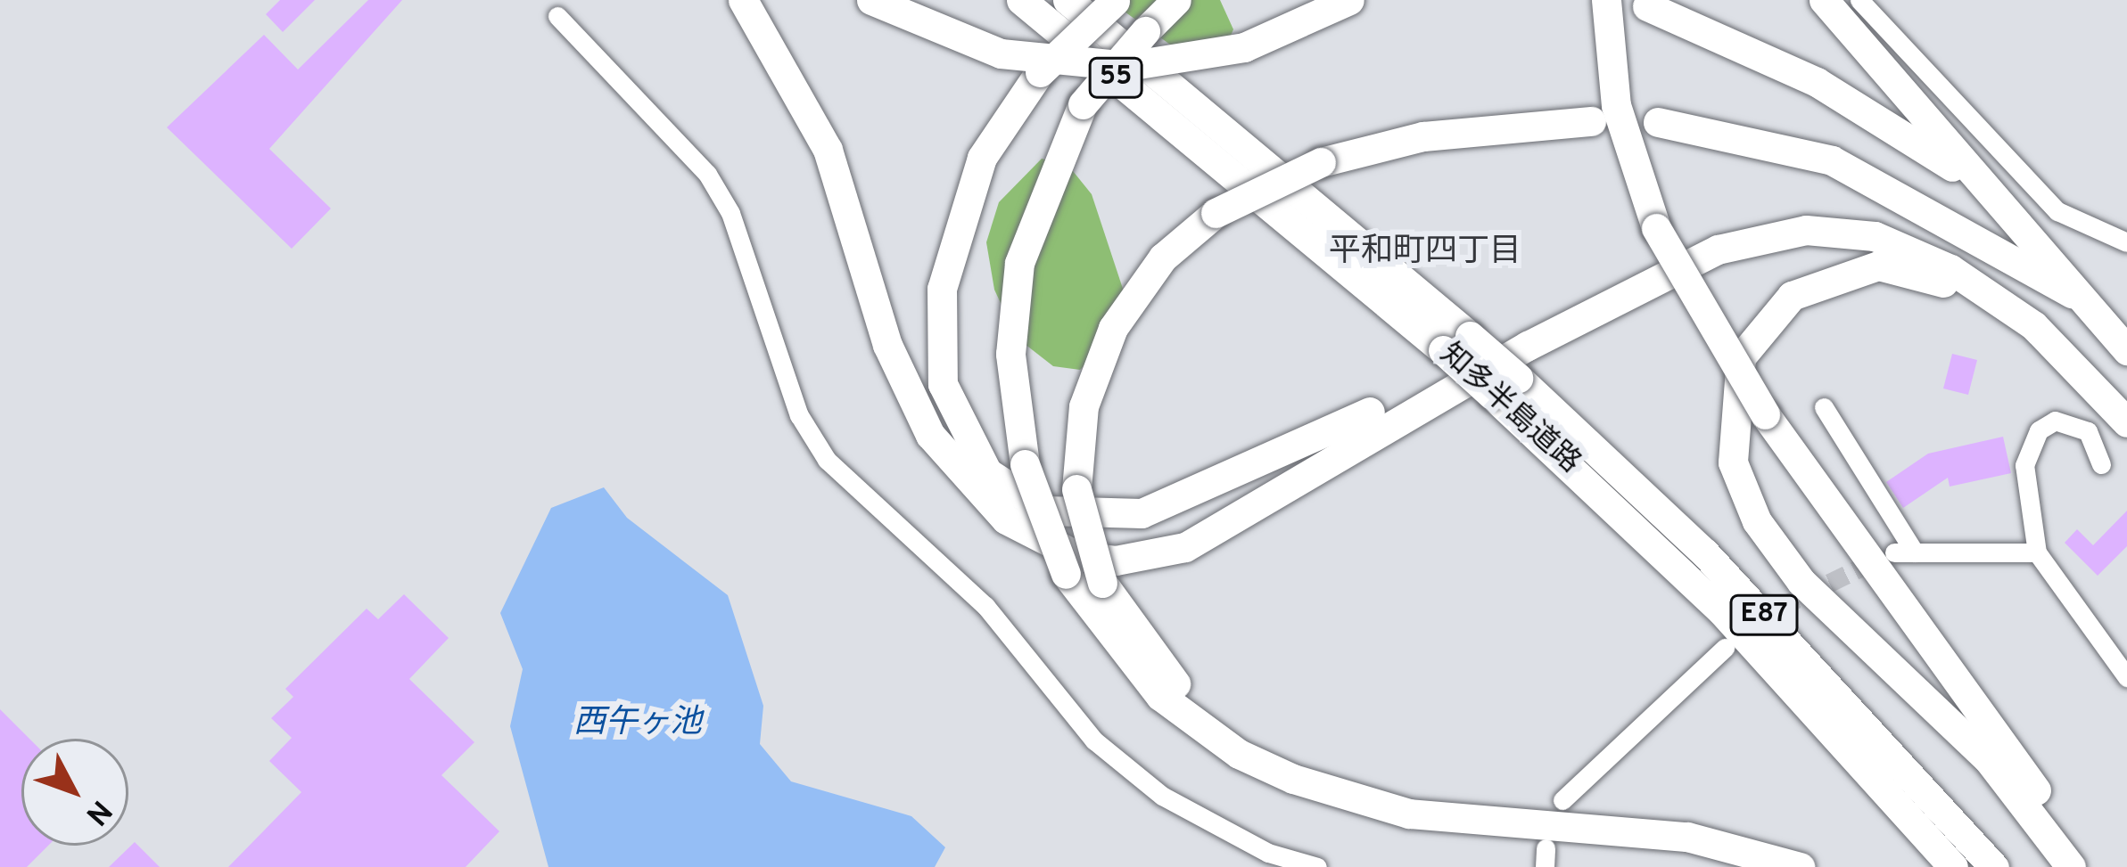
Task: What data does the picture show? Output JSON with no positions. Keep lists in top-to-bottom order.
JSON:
{
  "streets": {
    "highway": ["55", "知多半島道路", "E87"]
  },
  "districts": ["平和町四丁目"],
  "water": ["西午ヶ池"],
  "north": "bottom right"
}
